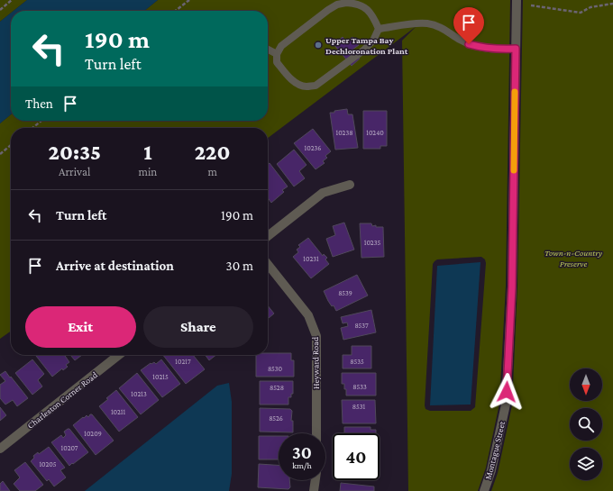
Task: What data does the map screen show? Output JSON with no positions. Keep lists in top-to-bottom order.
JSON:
{
  "streets": {
    "street": ["Heyward Road", "Charleston Corner Road", "Montague Street"]
  },
  "parks": ["Town-n-Country Preserve"],
  "places": ["Upper Tampa Bay Dechloronation Plant"],
  "house_numbers": [
    "10238",
    "10240",
    "10236",
    "10235",
    "10231",
    "8539",
    "8537",
    "10217",
    "8535",
    "8530",
    "10215",
    "8533",
    "8528",
    "10213",
    "8531",
    "10211",
    "8526",
    "10209",
    "10207",
    "10205"
  ],
  "north": "bottom",
  "page": {
    "turn": ["190 m", "Turn left"],
    "then": "Then",
    "eta": [
      "20:35",
      "Arrival",
      "1",
      "min",
      "220",
      "m"
    ],
    "list": [
      {
        "name": "Turn left",
        "value": "190 m"
      },
      {
        "name": "Arrive at destination",
        "value": "30 m"
      }
    ],
    "buttons": ["Exit", "Share"],
    "speed": "30 km/h",
    "limit": "40"
  }
}
